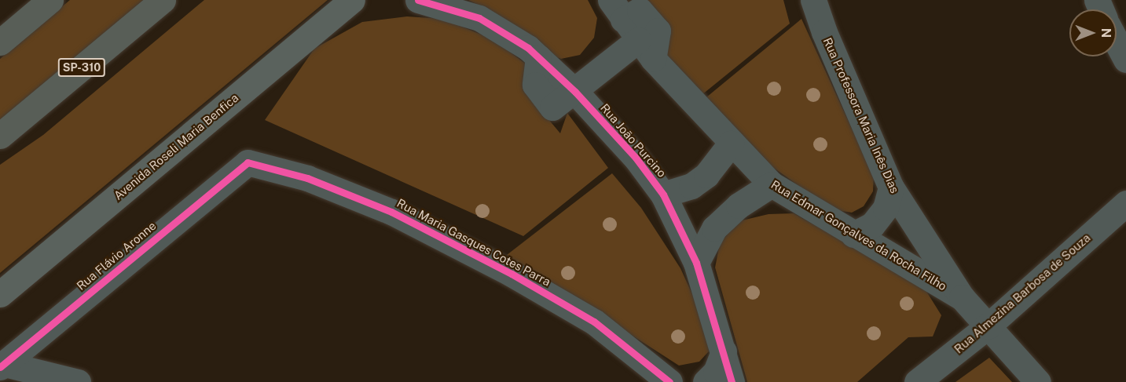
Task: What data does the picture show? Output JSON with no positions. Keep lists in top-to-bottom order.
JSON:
{
  "streets": {
    "highway": ["SP-310"],
    "main road": ["Avenida Roseli Maria Benfica"],
    "street": [
      "Rua Professora Maria Inês Dias",
      "Rua João Purcino",
      "Rua Edmar Gonçalves da Rocha Filho",
      "Rua Maria Gasques Cotes Parra",
      "Rua Flávio Aronne",
      "Rua Almezina Barbosa de Souza"
    ]
  },
  "crossings": [
    ["Rua Professora Maria Inês Dias", "Rua Edmar Gonçalves da Rocha Filho"],
    ["Rua Professora Maria Inês Dias", "Rua Almezina Barbosa de Souza"],
    ["Rua Maria Gasques Cotes Parra", "Rua Flávio Aronne"]
  ],
  "north": "right"
}
